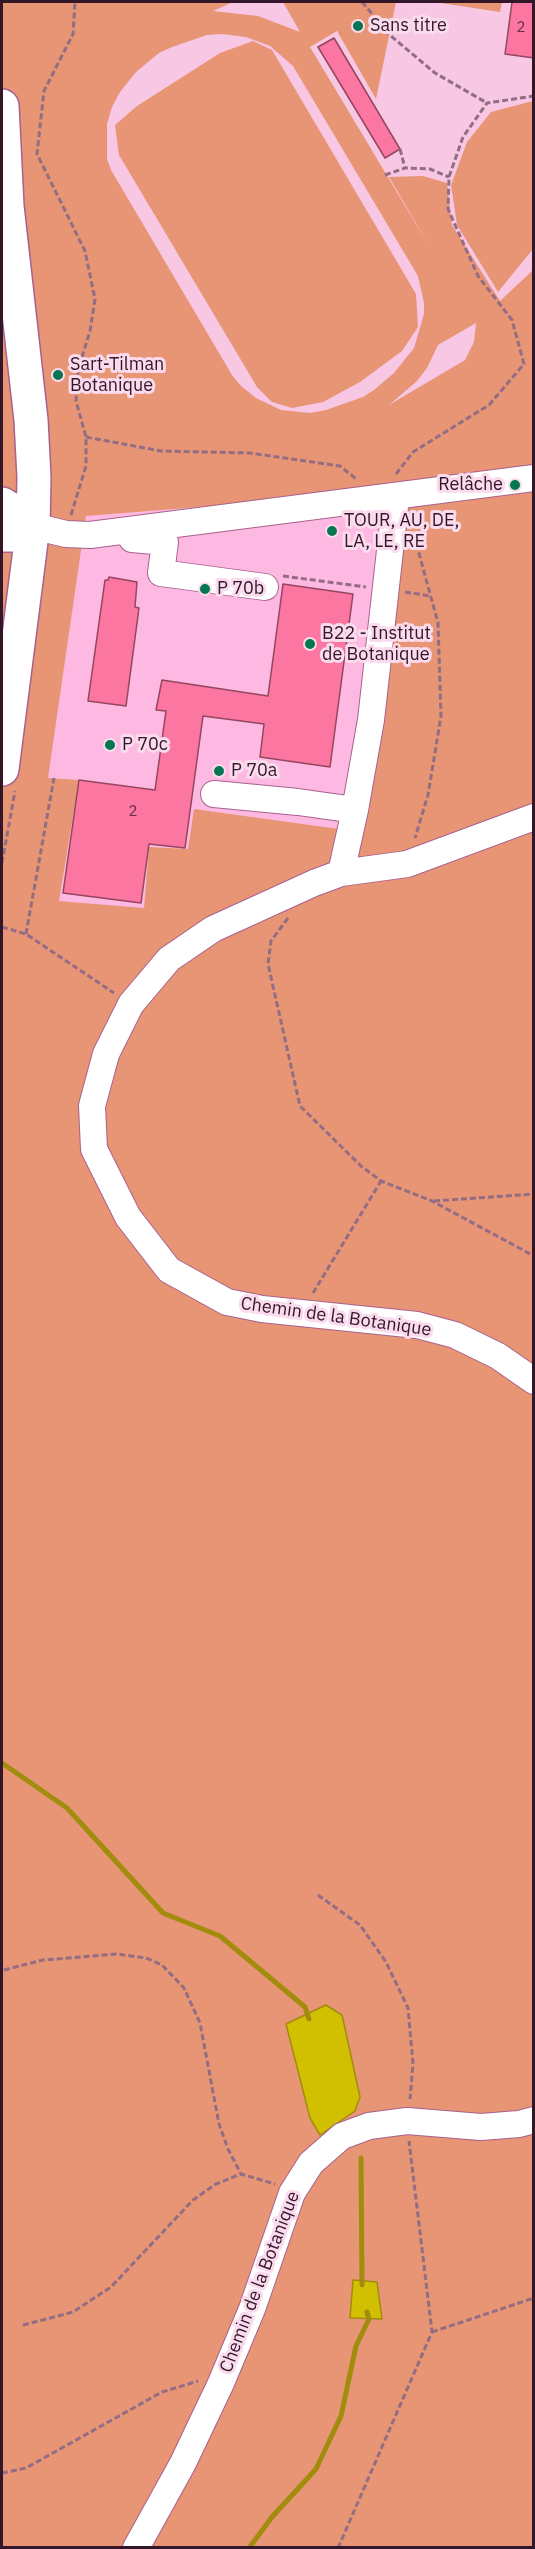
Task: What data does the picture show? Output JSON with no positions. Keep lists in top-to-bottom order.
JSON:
{
  "streets": {
    "lane": ["Chemin de la Botanique"]
  },
  "places": [
    "Sans titre",
    "Sart-Tilman Botanique",
    "Relâche",
    "TOUR, AU, DE, LA, LE, RE",
    "P 70b",
    "B22 - Institut de Botanique",
    "P 70c",
    "P 70a"
  ],
  "house_numbers": ["2", "2"]
}
